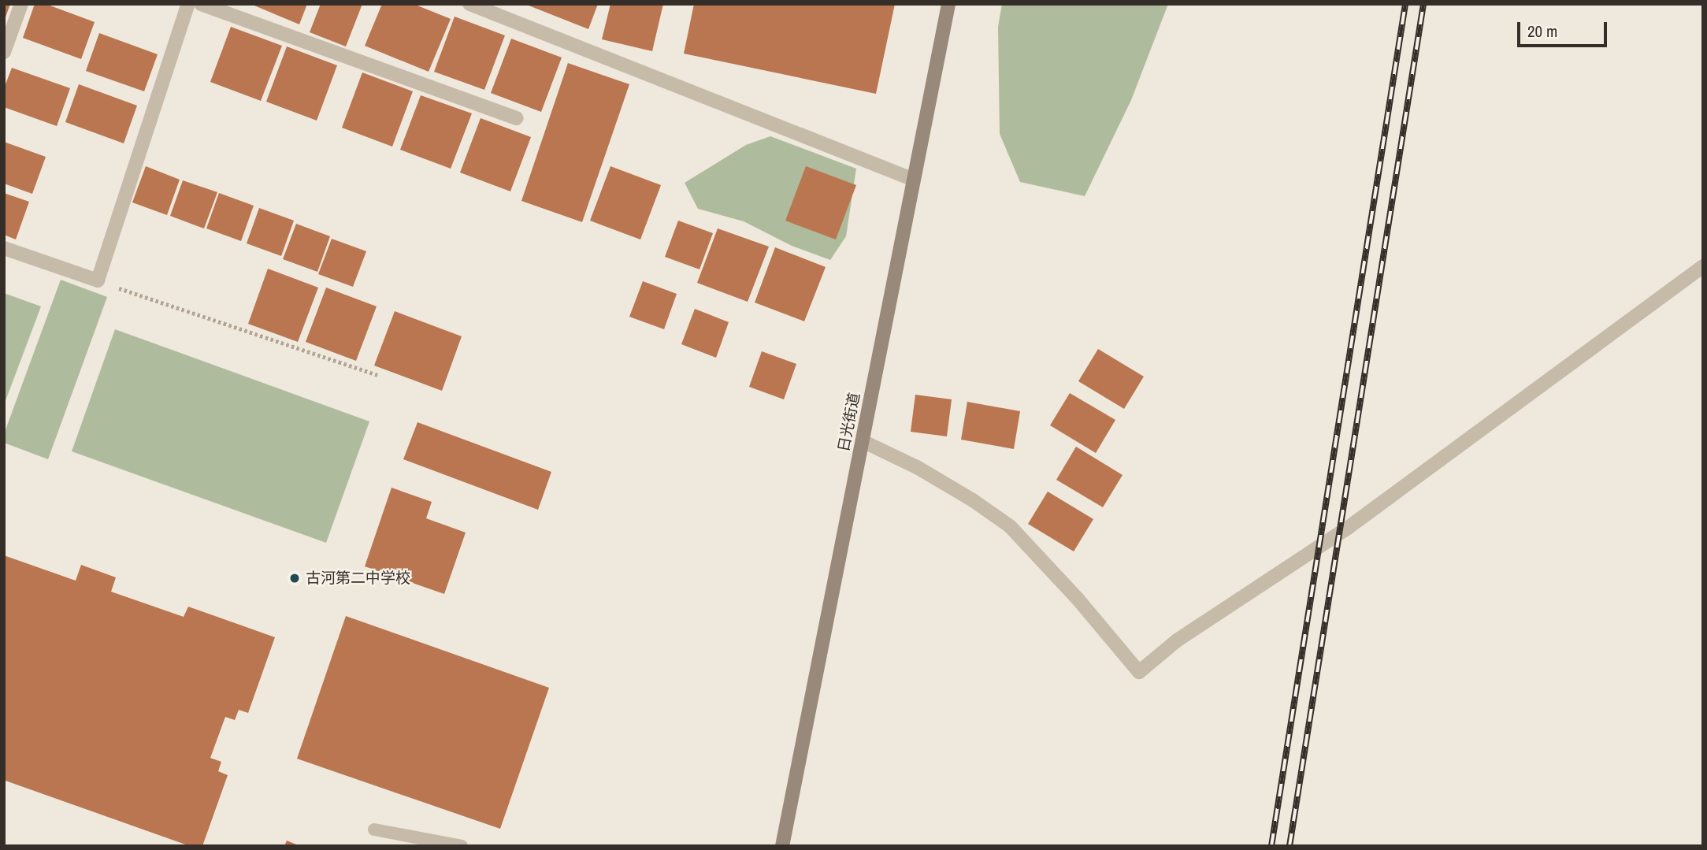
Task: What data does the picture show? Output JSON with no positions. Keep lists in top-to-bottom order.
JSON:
{
  "streets": {
    "main road": ["日光街道"]
  },
  "places": ["古河第二中学校"],
  "scale_bar": "20 m"
}
